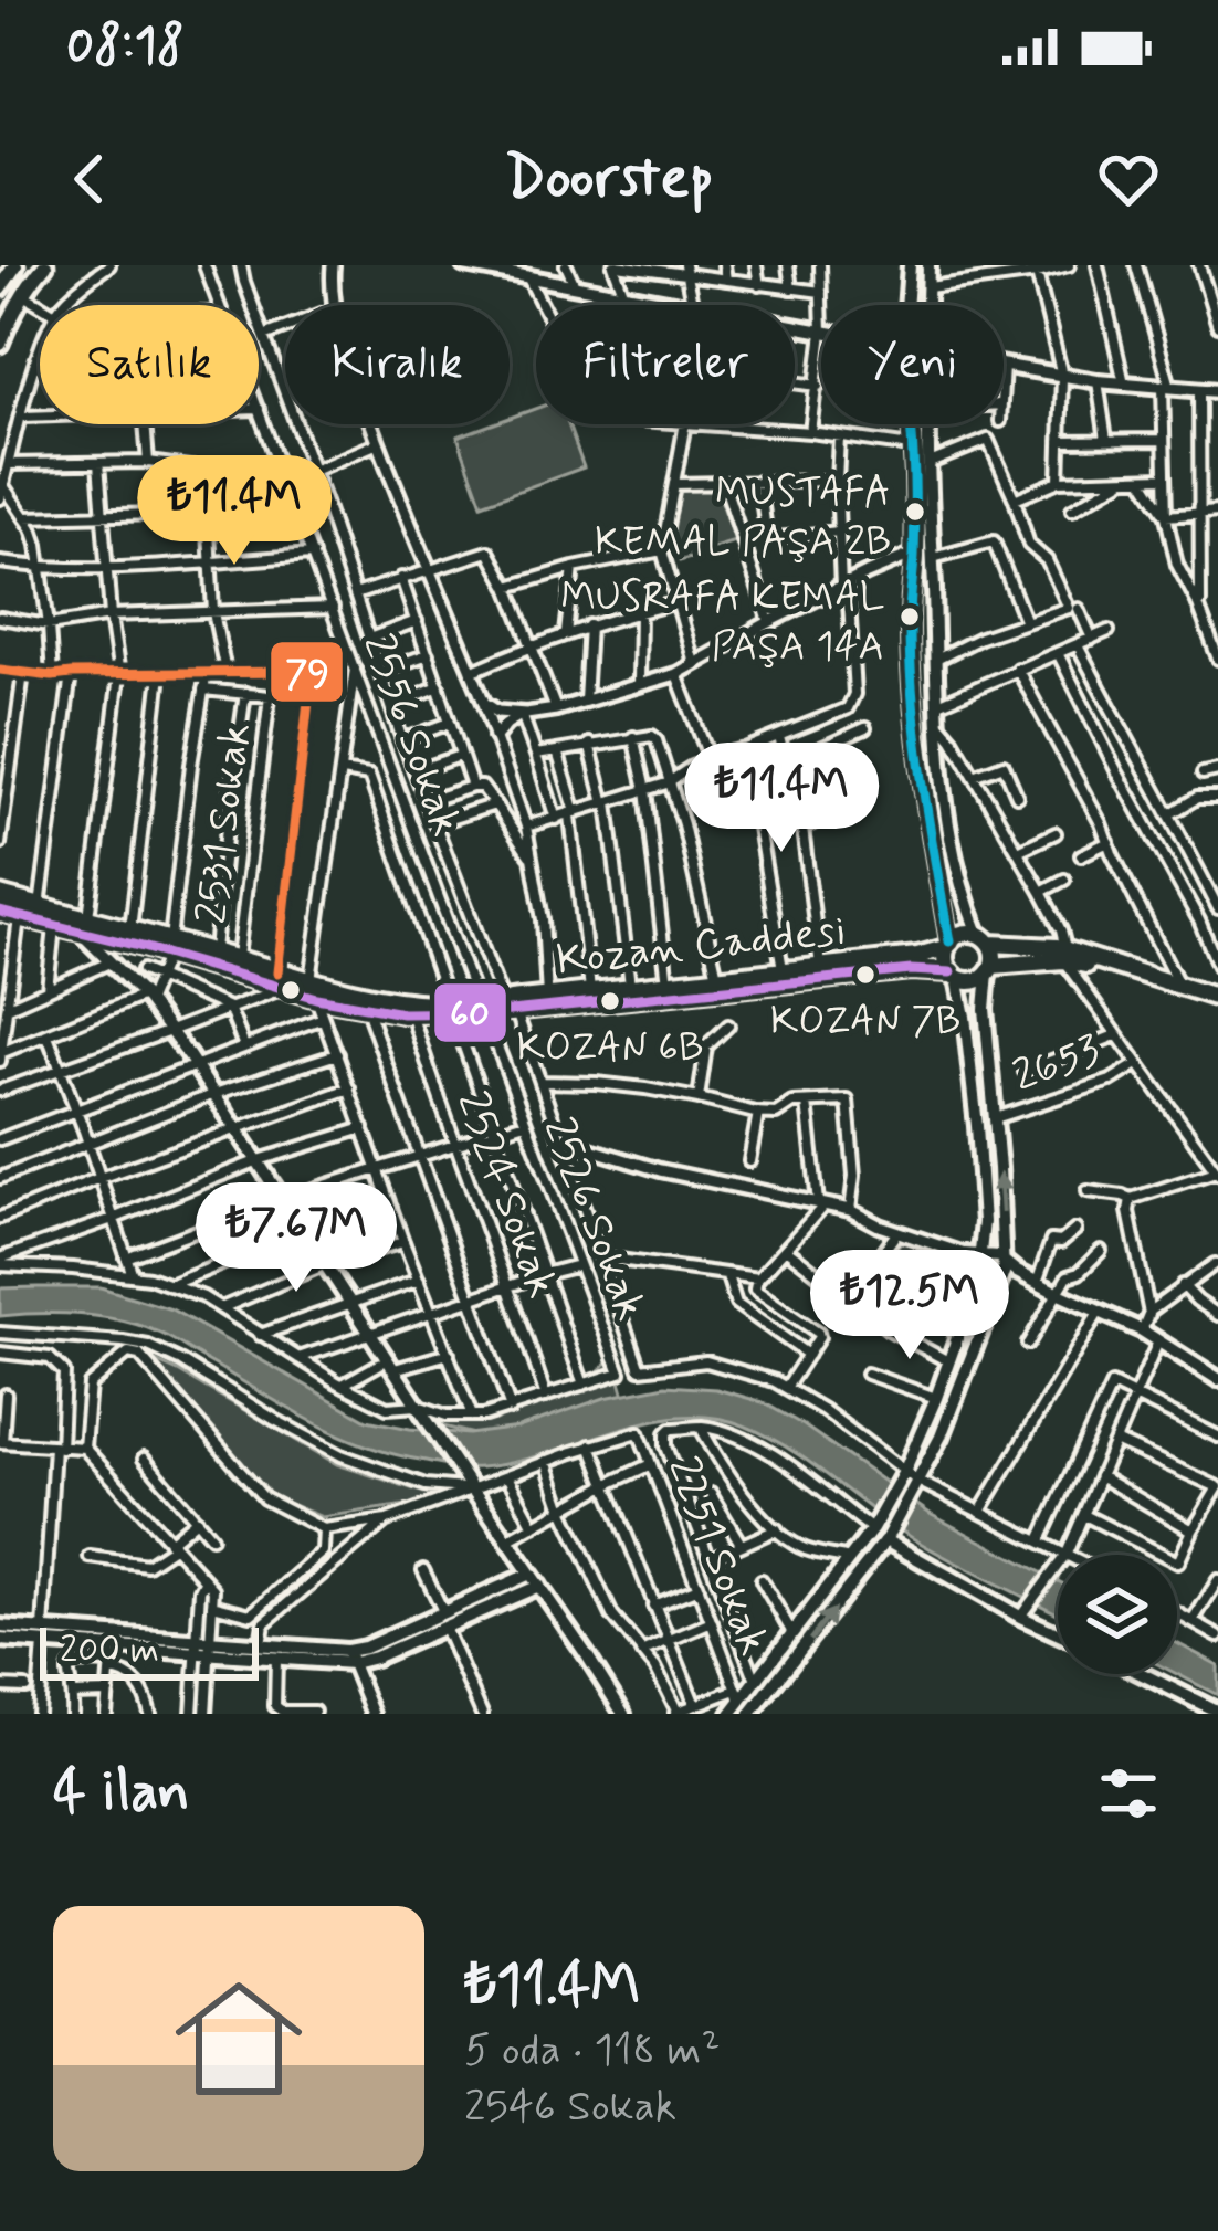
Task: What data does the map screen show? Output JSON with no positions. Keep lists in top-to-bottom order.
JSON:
{
  "streets": {
    "highway": ["Kozan Caddesi"],
    "street": [
      "2556 Sokak",
      "2531 Sokak",
      "2653",
      "2524 Sokak",
      "2526 Sokak",
      "2251 Sokak"
    ]
  },
  "crossings": [
    ["2556 Sokak", "Kozan Caddesi"],
    ["2556 Sokak", "2526 Sokak"],
    ["2531 Sokak", "Kozan Caddesi"],
    ["Kozan Caddesi", "2524 Sokak"],
    ["Kozan Caddesi", "2526 Sokak"]
  ],
  "places": [
    "MUSTAFA KEMAL PAŞA 2B",
    "MUSRAFA KEMAL PAŞA 14A",
    "KOZAN 7B",
    "KOZAN 6B"
  ],
  "lines": ["transit line 79", "transit line 60"],
  "scale_bar": "200 m",
  "page": {
    "status": "08:18",
    "header": "Doorstep",
    "chip": [
      "Satılık",
      "Kiralık",
      "Filtreler",
      "Yeni"
    ],
    "price": [
      "₺11.4M",
      "₺11.4M",
      "₺7.67M",
      "₺12.5M"
    ],
    "scale": "200 m",
    "heading": "4 ilan",
    "list": [
      {
        "name": "₺11.4M",
        "note": "5 oda · 118 m² · 2546 Sokak"
      }
    ]
  }
}
